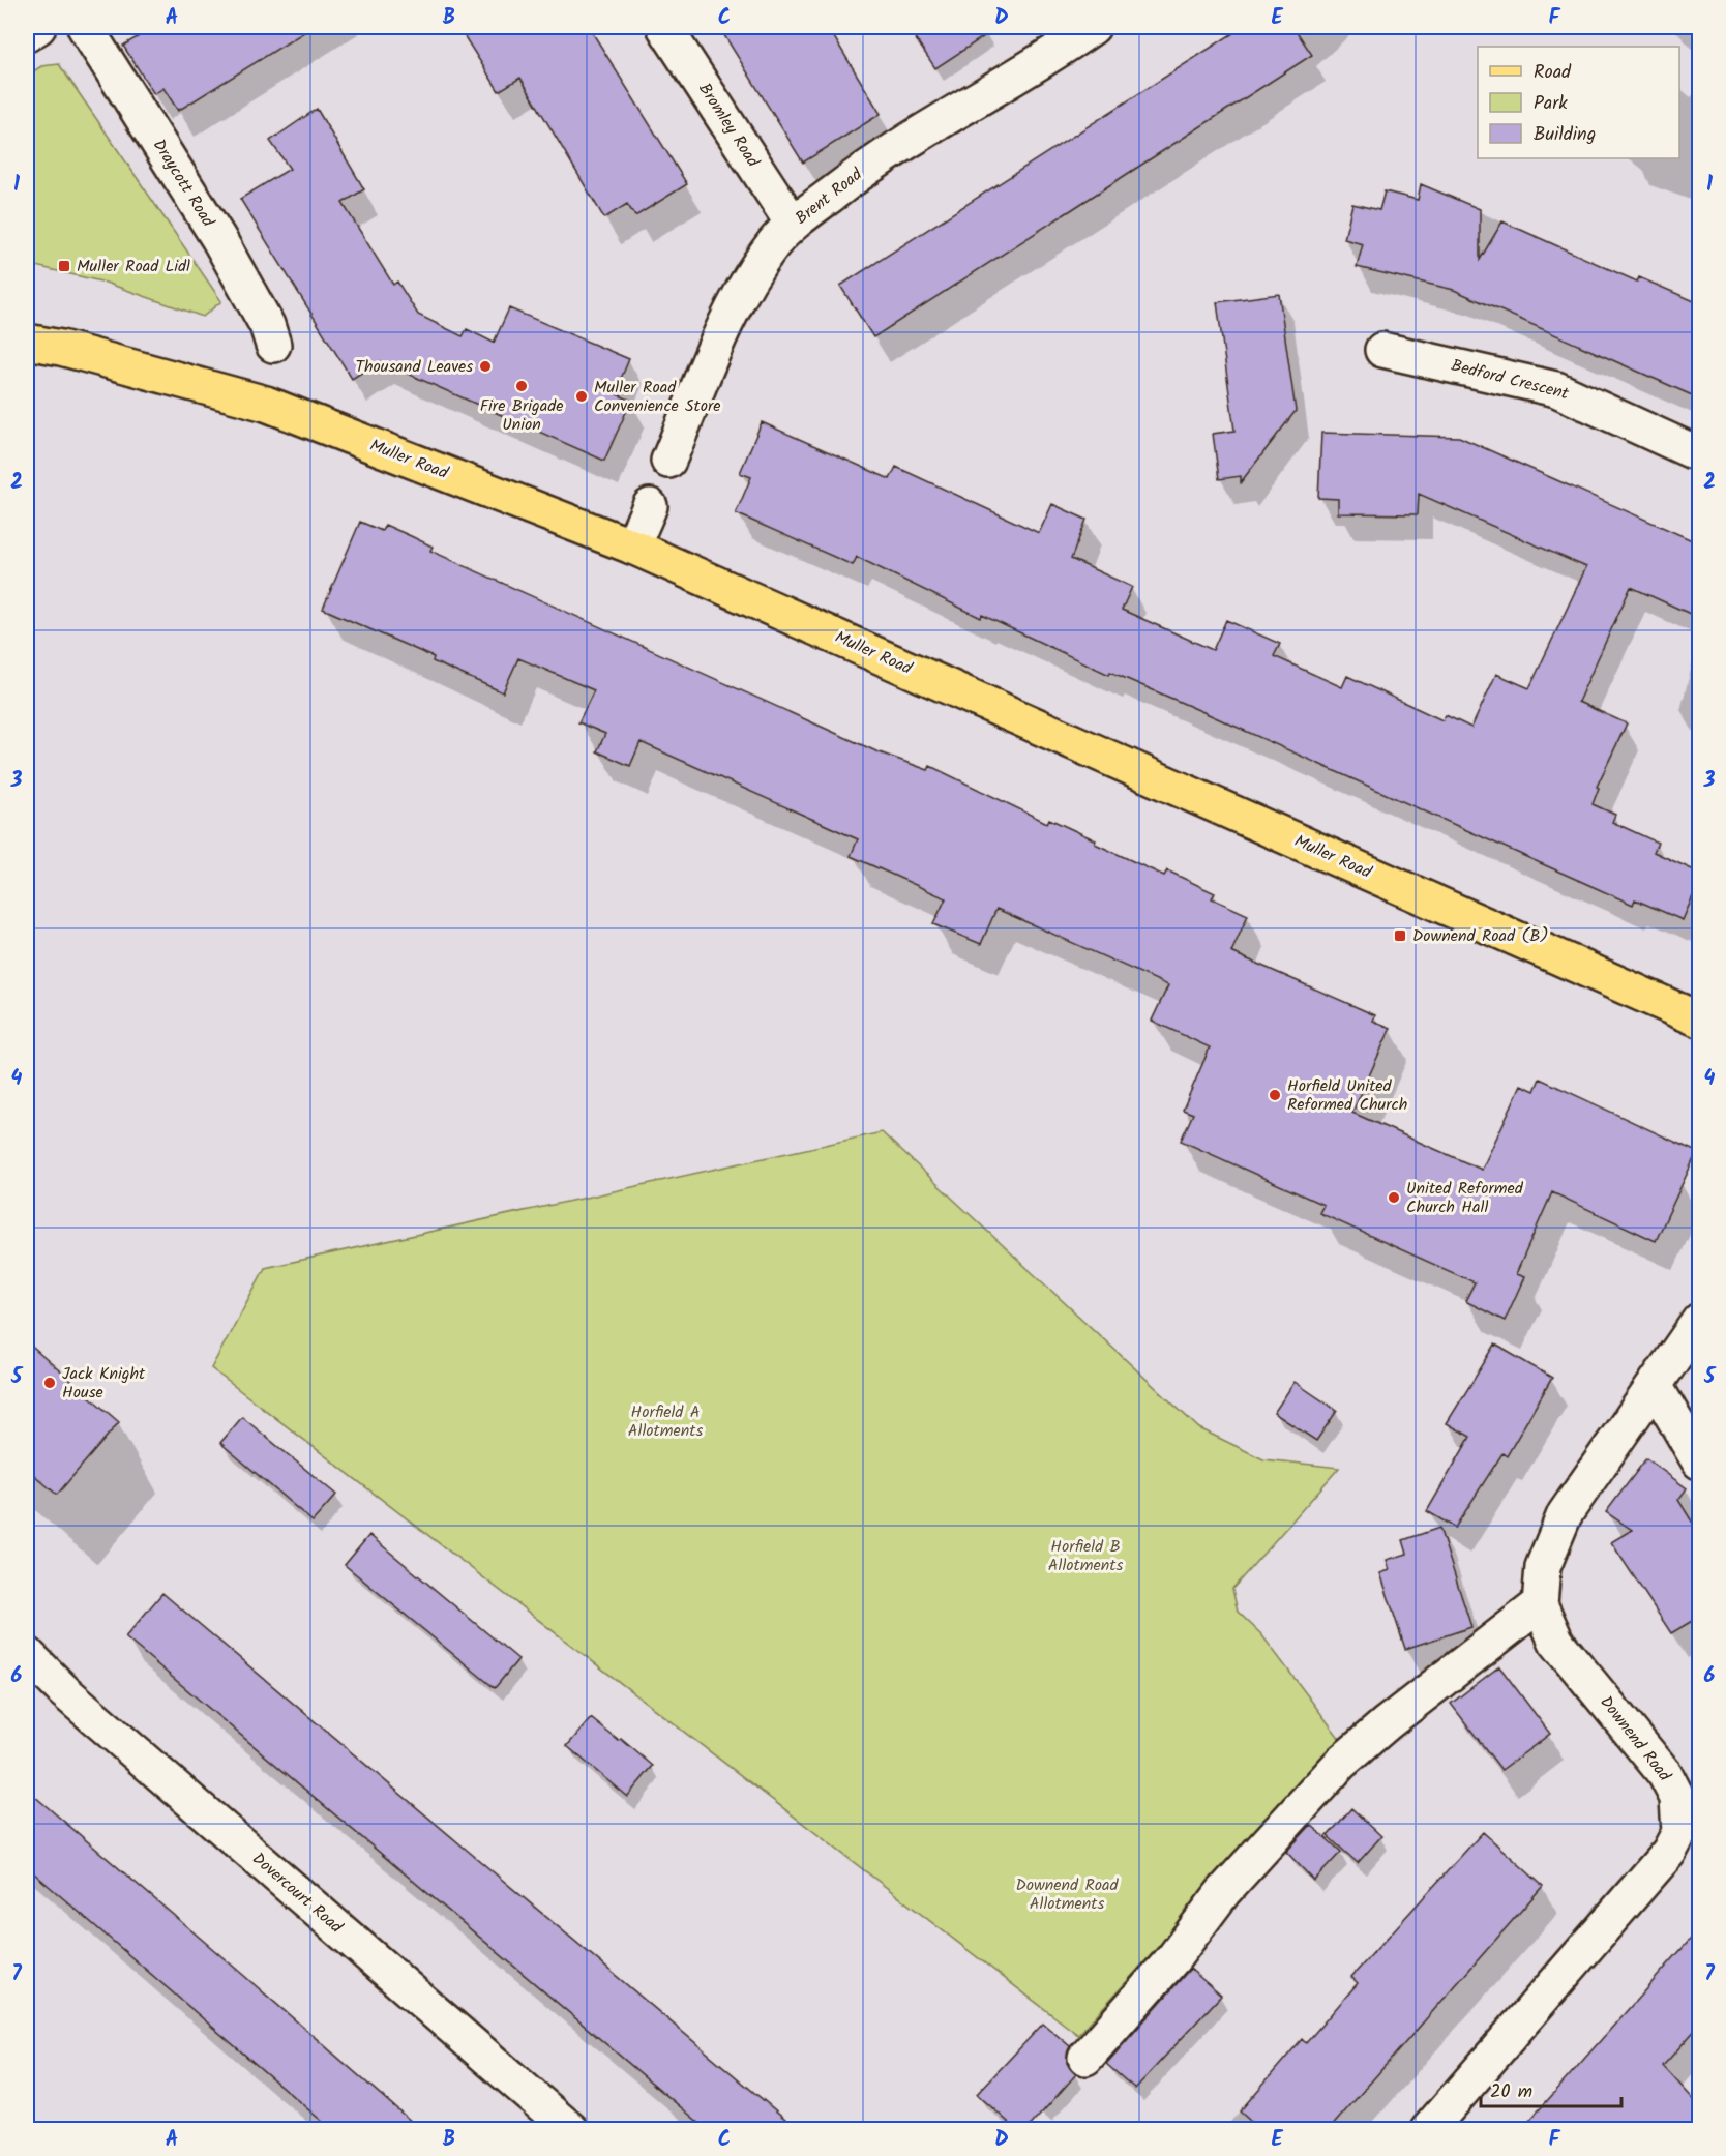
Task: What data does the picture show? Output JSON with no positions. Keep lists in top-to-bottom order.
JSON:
{
  "streets": {
    "main road": ["Muller Road"],
    "street": [
      "Bromley Road",
      "Draycott Road",
      "Brent Road",
      "Bedford Crescent",
      "Downend Road",
      "Dovercourt Road"
    ]
  },
  "crossings": [
    ["Bromley Road", "Brent Road"]
  ],
  "parks": ["Horfield A Allotments", "Horfield B Allotments", "Downend Road Allotments"],
  "places": {
    "transit": ["Muller Road Lidl", "Downend Road (B)"],
    "other": [
      "Thousand Leaves",
      "Fire Brigade Union",
      "Muller Road Convenience Store",
      "Horfield United Reformed Church",
      "United Reformed Church Hall",
      "Jack Knight House"
    ]
  },
  "legend": ["Road", "Park", "Building"],
  "scale_bar": "20 m",
  "grid": {
    "columns": [
      "A",
      "B",
      "C",
      "D",
      "E",
      "F"
    ],
    "rows": [
      "1",
      "2",
      "3",
      "4",
      "5",
      "6",
      "7"
    ]
  }
}
